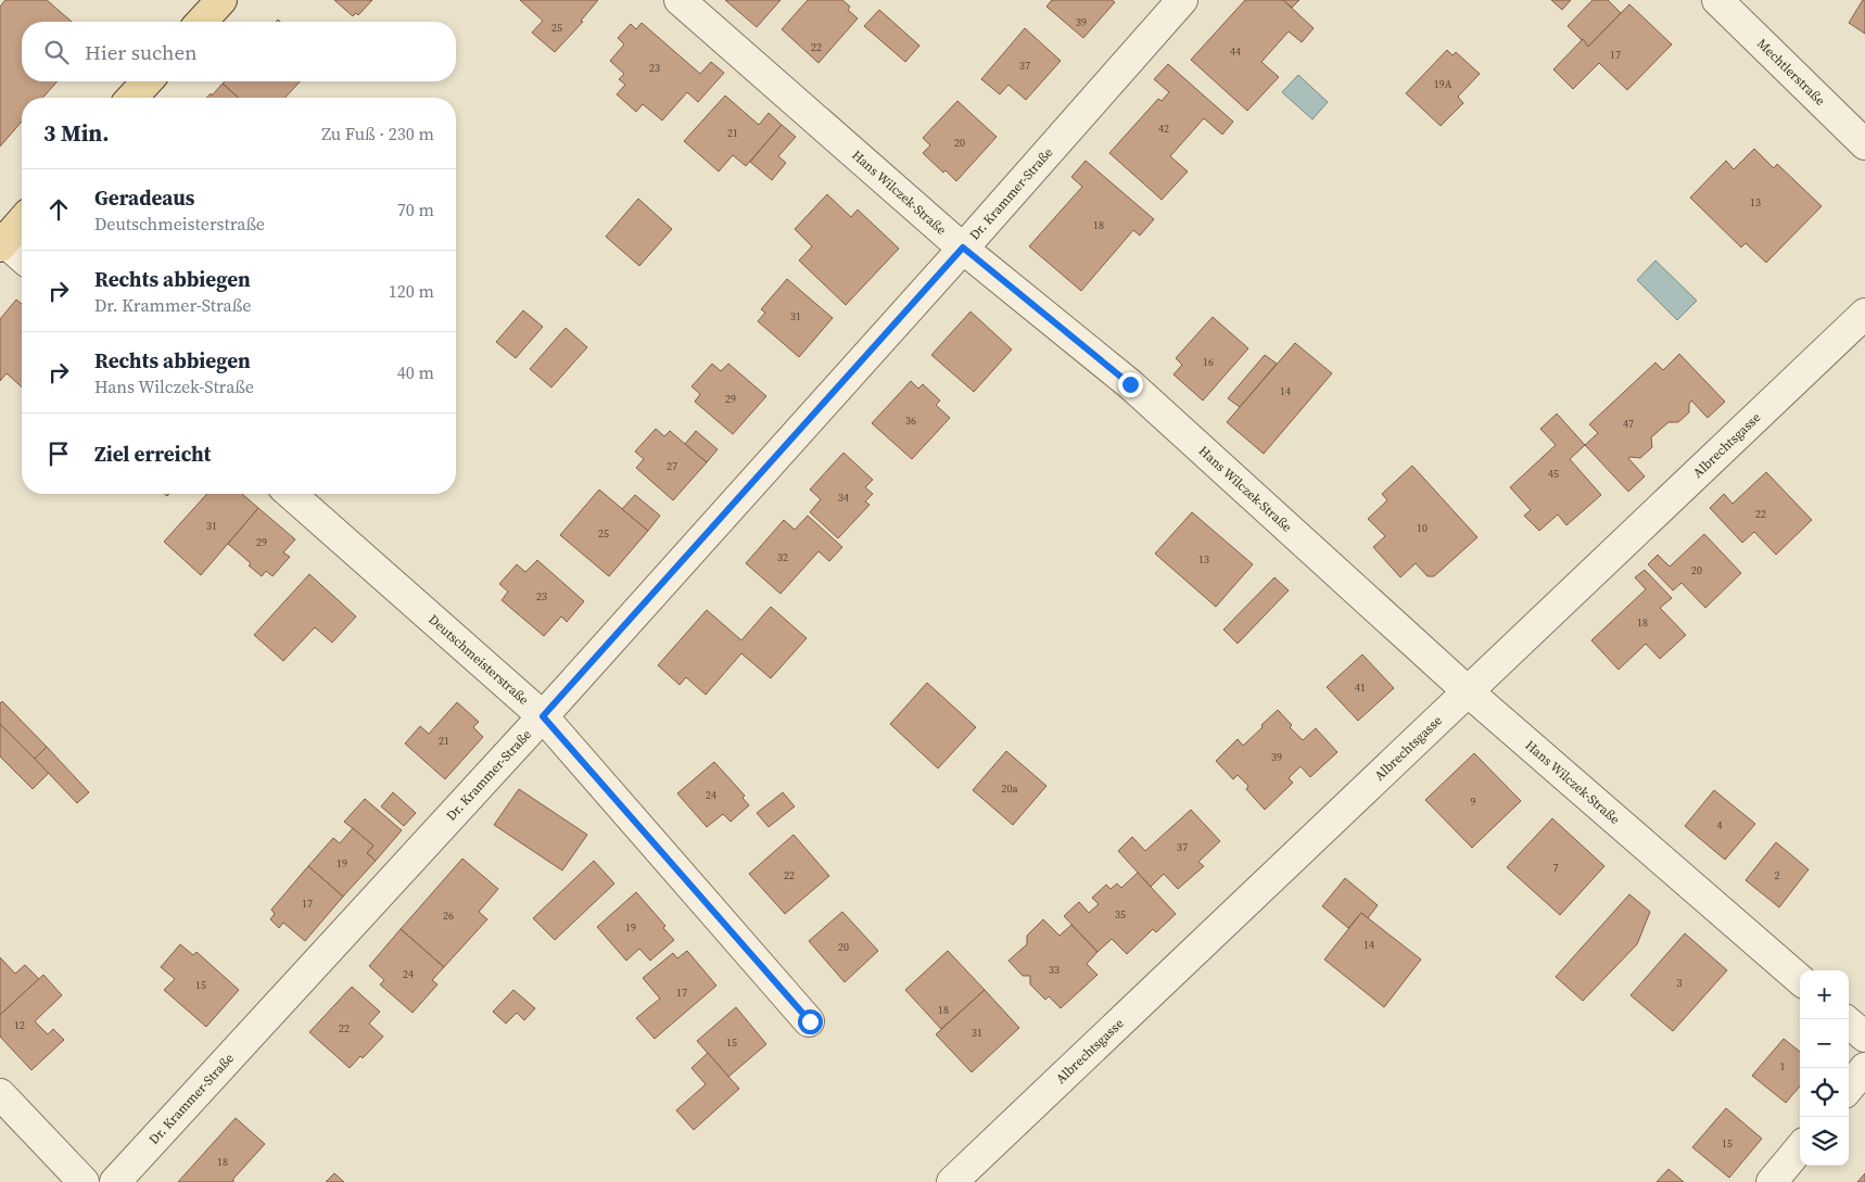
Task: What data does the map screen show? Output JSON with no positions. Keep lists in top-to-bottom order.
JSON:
{
  "streets": {
    "street": [
      "Mechtlerstraße",
      "Hans Wilczek-Straße",
      "Dr. Krammer-Straße",
      "Albrechtsgasse",
      "Deutschmeisterstraße"
    ]
  },
  "crossings": [
    ["Hans Wilczek-Straße", "Dr. Krammer-Straße"],
    ["Hans Wilczek-Straße", "Albrechtsgasse"],
    ["Dr. Krammer-Straße", "Deutschmeisterstraße"]
  ],
  "house_numbers": [
    "39",
    "25",
    "22",
    "44",
    "17",
    "37",
    "23",
    "19A",
    "42",
    "21",
    "20",
    "13",
    "18",
    "31",
    "16",
    "14",
    "29",
    "36",
    "47",
    "27",
    "45",
    "34",
    "22",
    "31",
    "10",
    "25",
    "29",
    "32",
    "13",
    "20",
    "23",
    "18",
    "41",
    "21",
    "39",
    "20a",
    "24",
    "9",
    "4",
    "37",
    "19",
    "7",
    "22",
    "2",
    "17",
    "35",
    "26",
    "19",
    "14",
    "20",
    "33",
    "24",
    "3",
    "15",
    "17",
    "18",
    "12",
    "22",
    "31",
    "15",
    "1",
    "15",
    "18"
  ],
  "page": {
    "search": "Hier suchen",
    "heading": ["3 Min.", "Zu Fuß · 230 m"],
    "list": [
      ["Geradeaus", "Deutschmeisterstraße", "70 m"],
      ["Rechts abbiegen", "Dr. Krammer-Straße", "120 m"],
      ["Rechts abbiegen", "Hans Wilczek-Straße", "40 m"],
      "Ziel erreicht"
    ],
    "map_buttons": ["+", "−"]
  }
}
